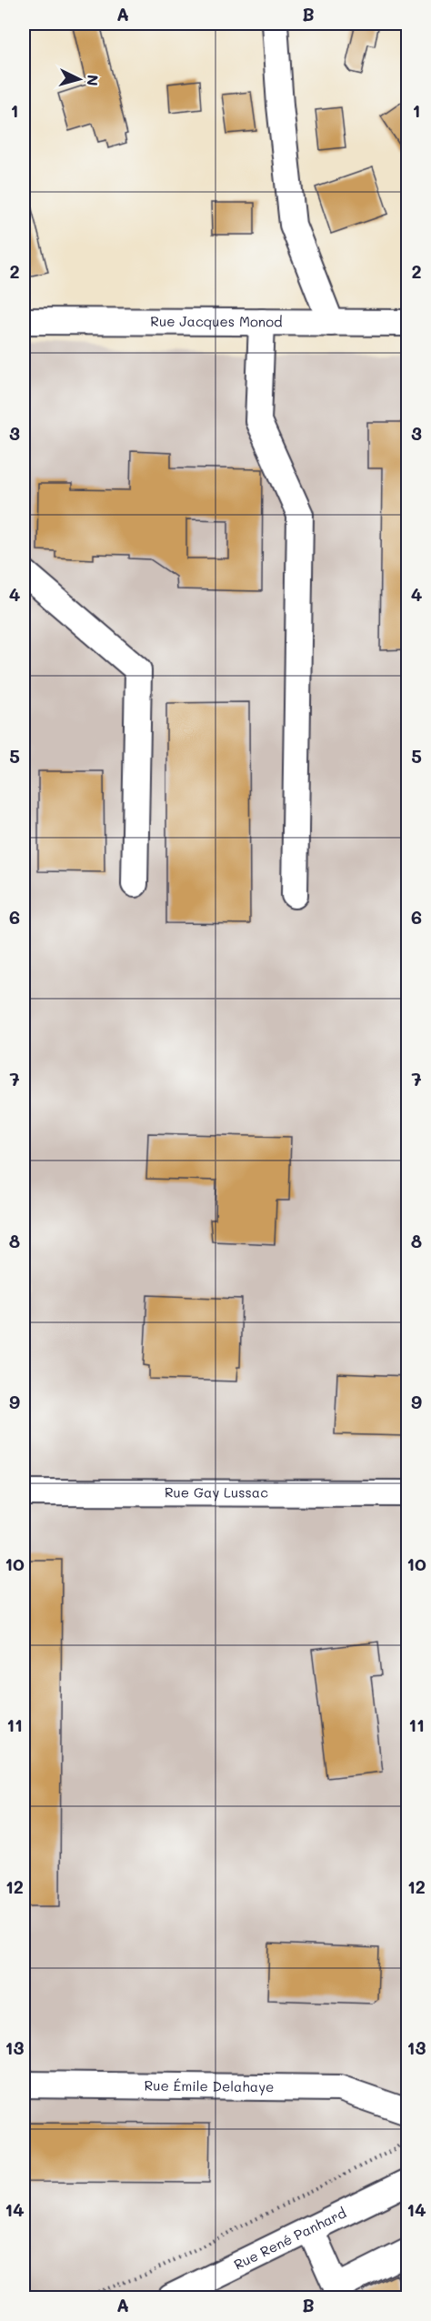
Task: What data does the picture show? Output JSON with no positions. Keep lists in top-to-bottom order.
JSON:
{
  "streets": {
    "street": [
      "Rue Jacques Monod",
      "Rue Gay Lussac",
      "Rue Émile Delahaye",
      "Rue René Panhard"
    ]
  },
  "north": "right",
  "grid": {
    "columns": ["A", "B"],
    "rows": [
      "1",
      "2",
      "3",
      "4",
      "5",
      "6",
      "7",
      "8",
      "9",
      "10",
      "11",
      "12",
      "13",
      "14"
    ]
  }
}
